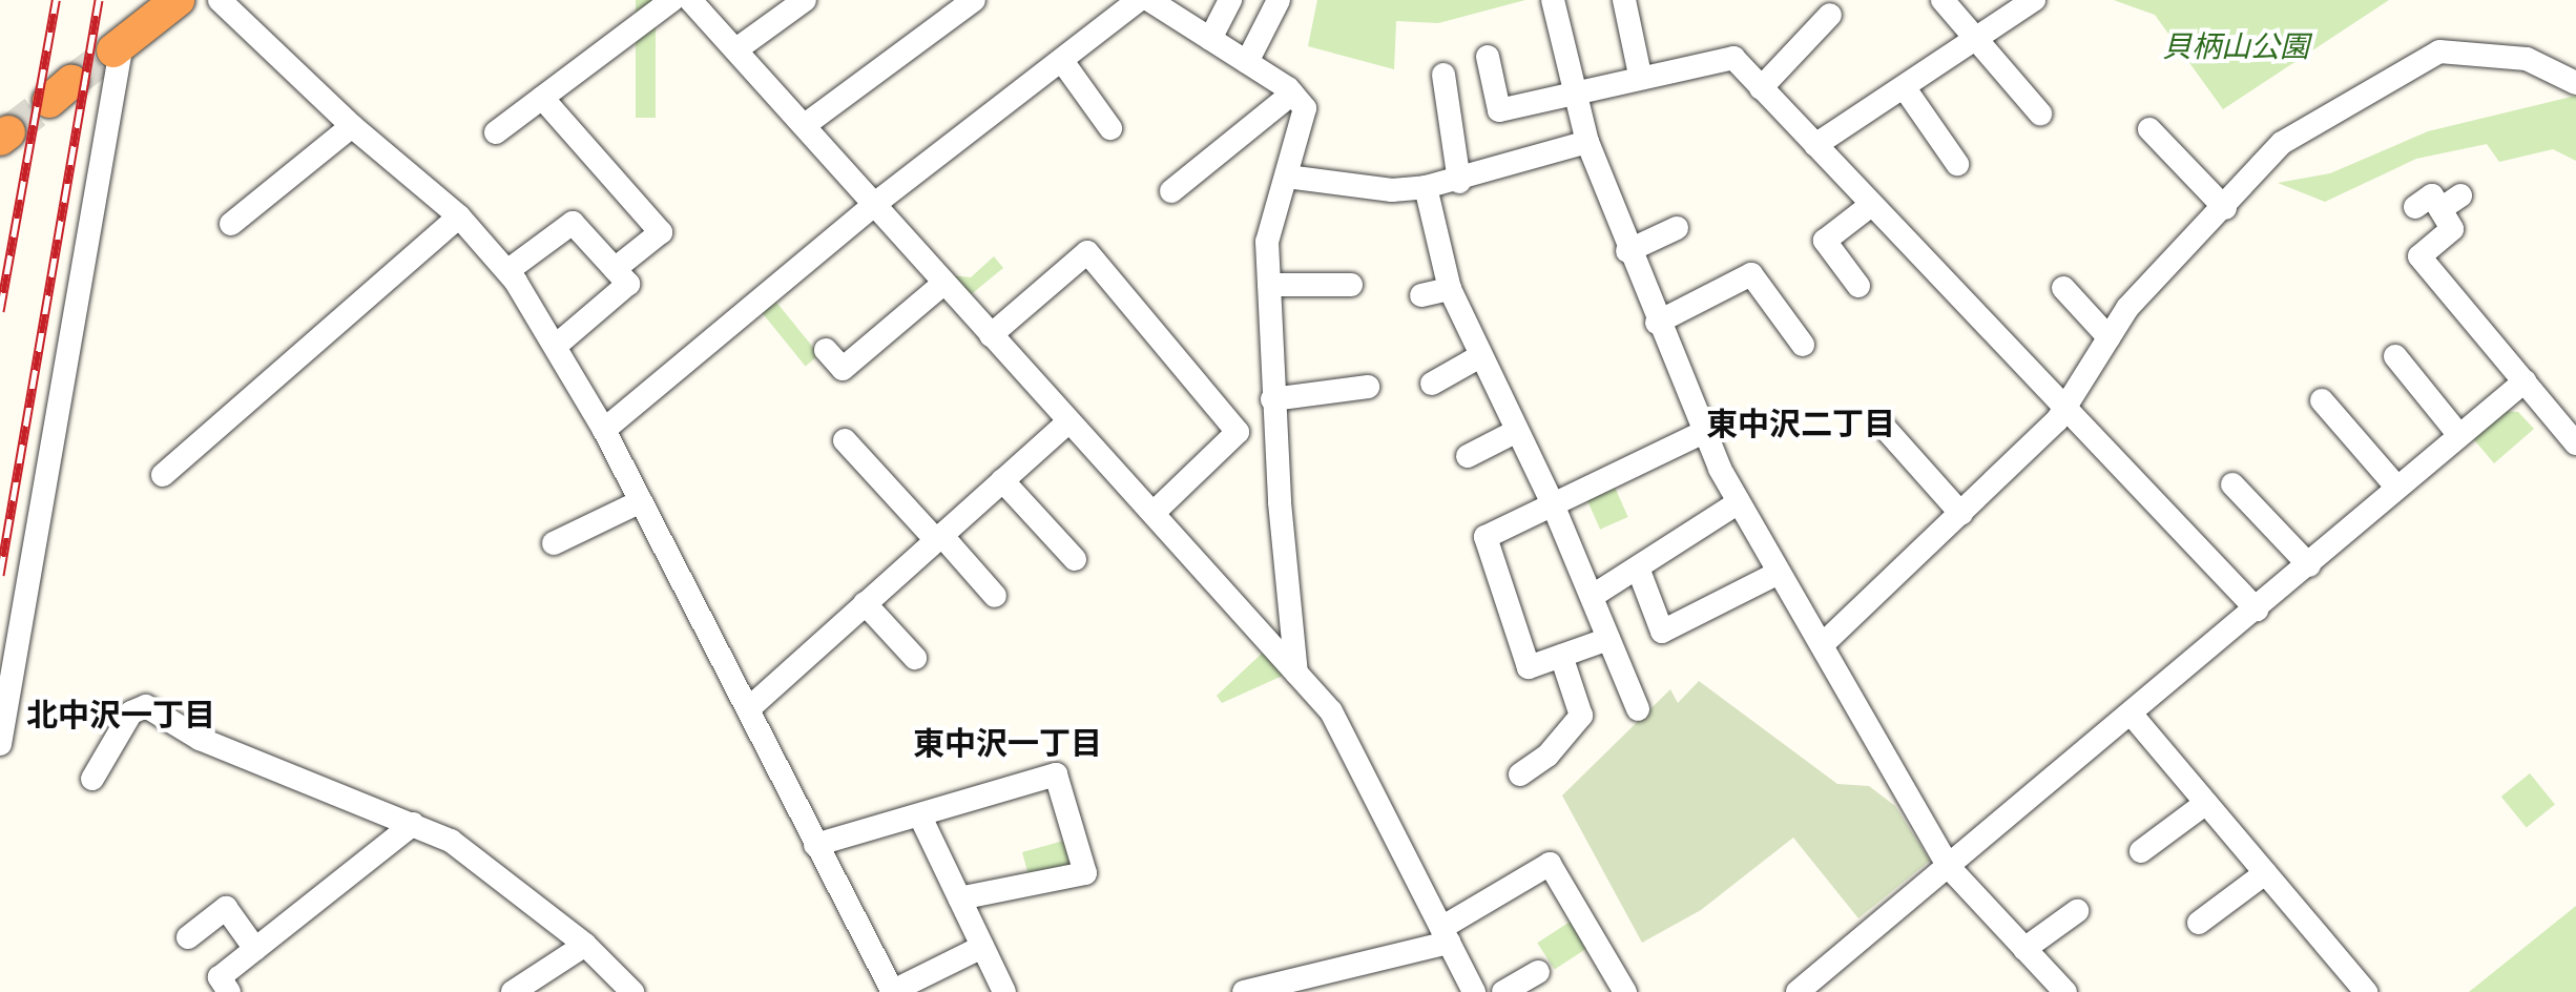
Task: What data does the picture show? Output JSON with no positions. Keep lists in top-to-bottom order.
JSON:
{
  "districts": ["東中沢二丁目", "北中沢一丁目", "東中沢一丁目"],
  "parks": ["貝柄山公園"]
}
